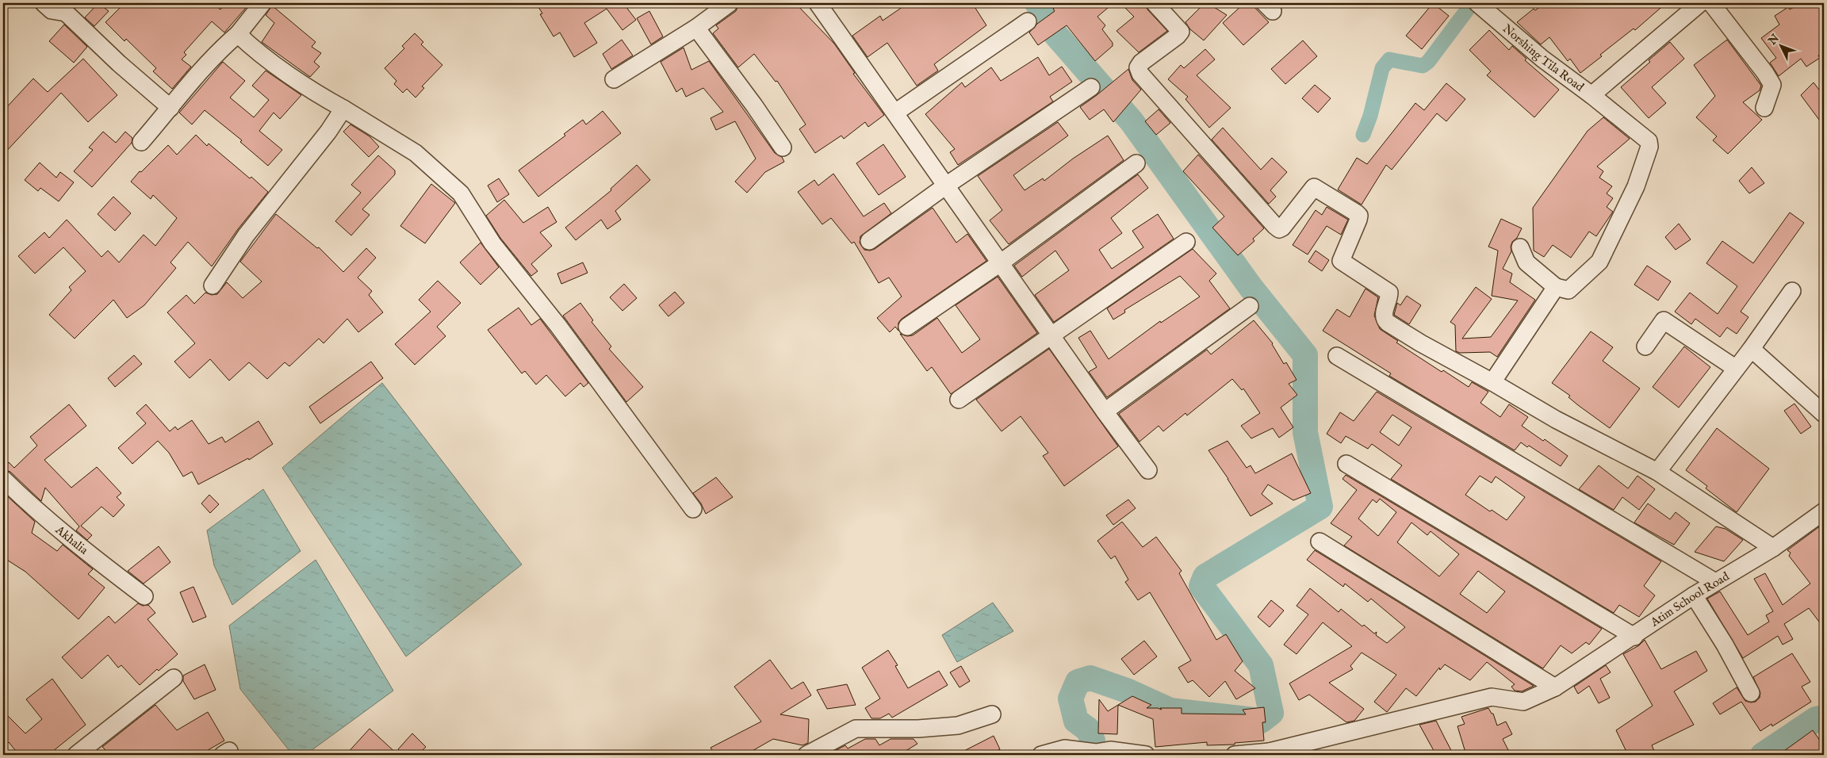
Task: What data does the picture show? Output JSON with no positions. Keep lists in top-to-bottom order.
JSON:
{
  "streets": {
    "street": ["Norshing Tila Road", "Akhalia", "Atim School Road"]
  },
  "north": "top left"
}
